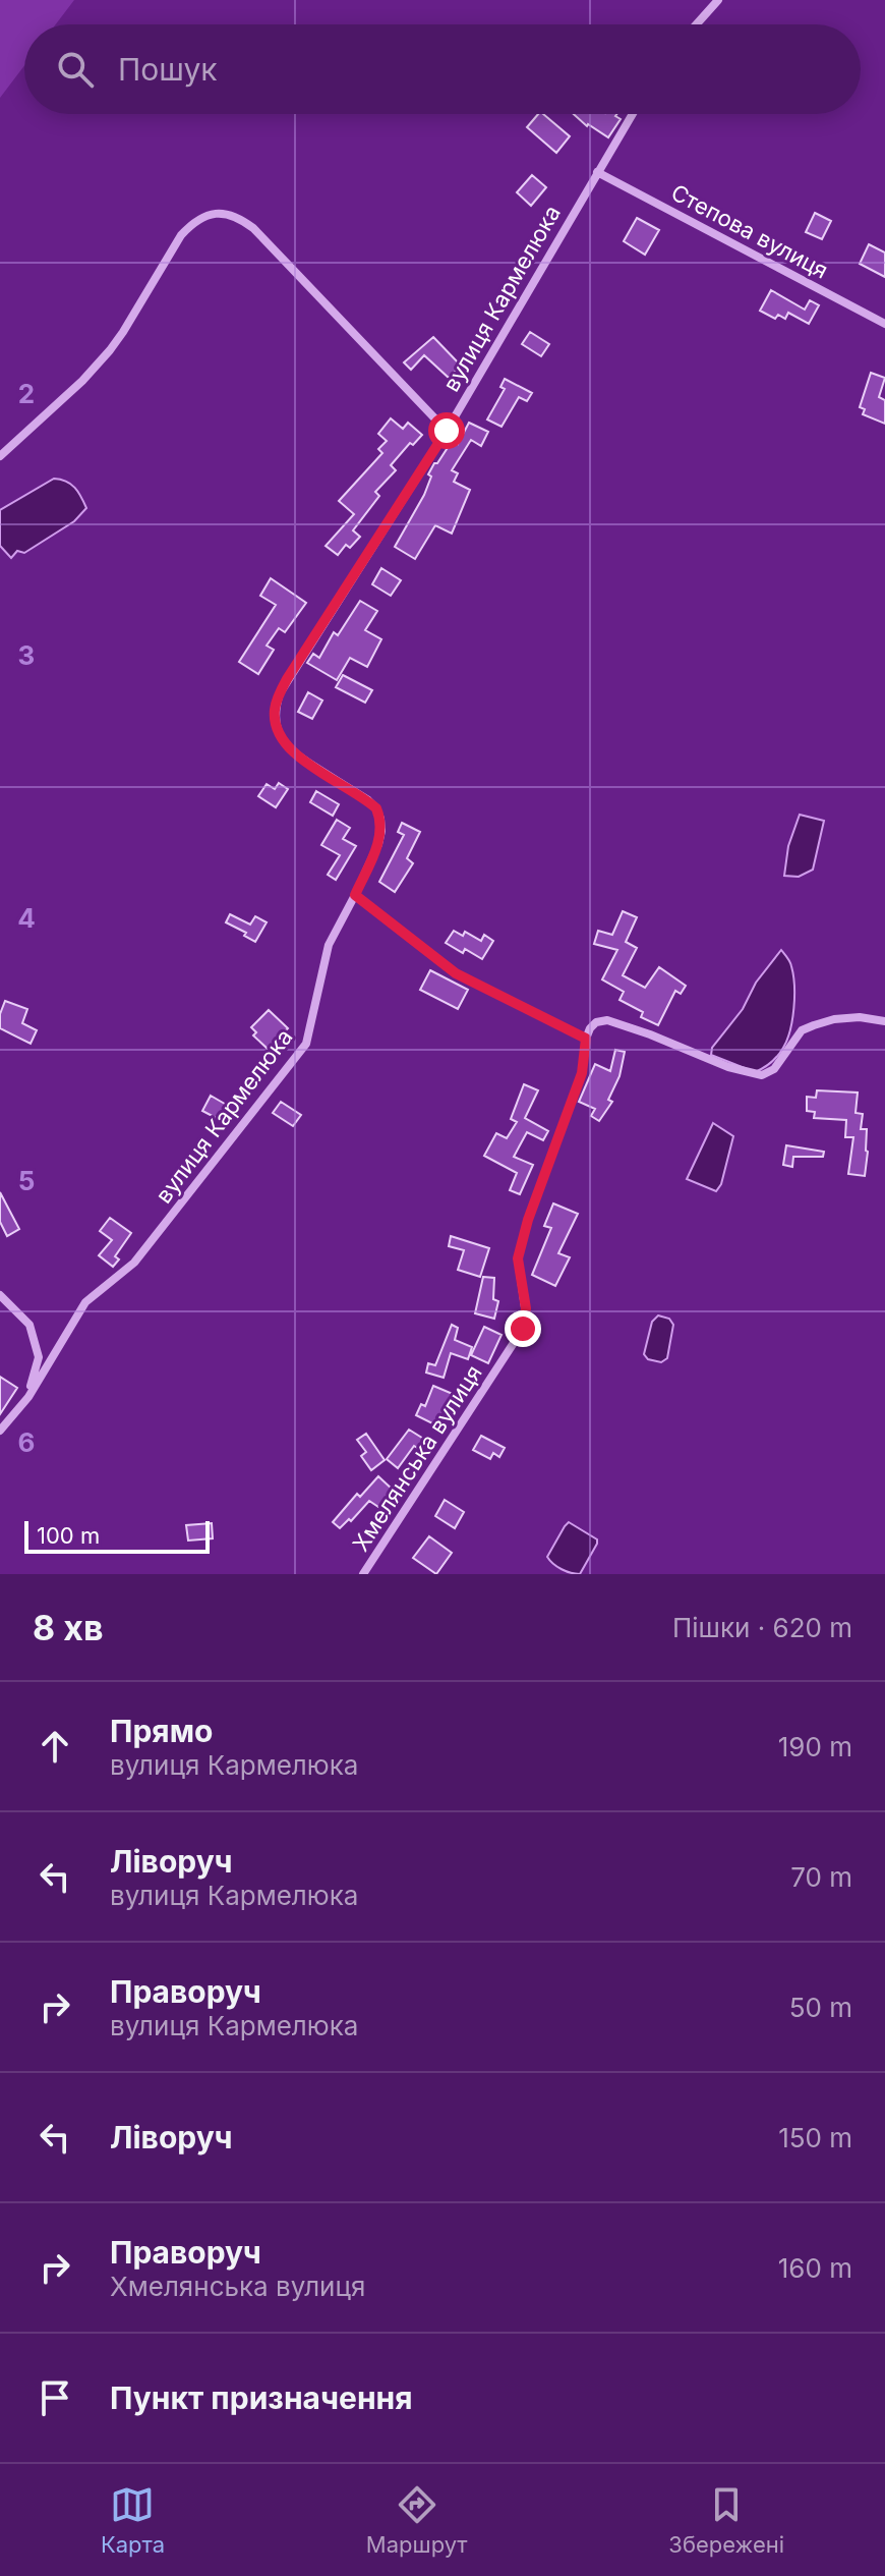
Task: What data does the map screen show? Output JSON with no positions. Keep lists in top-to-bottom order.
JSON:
{
  "streets": {
    "street": ["Степова вулиця", "вулиця Кармелюка", "Хмелянська вулиця"]
  },
  "crossings": [
    ["Степова вулиця", "вулиця Кармелюка"]
  ],
  "scale_bar": "100 m",
  "page": {
    "search": "Пошук",
    "scale": "100 m",
    "heading": ["8 хв", "Пішки · 620 m"],
    "list": [
      ["Прямо", "вулиця Кармелюка", "190 m"],
      ["Ліворуч", "вулиця Кармелюка", "70 m"],
      ["Праворуч", "вулиця Кармелюка", "50 m"],
      ["Ліворуч", "150 m"],
      ["Праворуч", "Хмелянська вулиця", "160 m"],
      "Пункт призначення"
    ],
    "nav": ["Карта", "Маршрут", "Збережені"]
  },
  "grid": {
    "rows": [
      "2",
      "3",
      "4",
      "5",
      "6"
    ]
  }
}
